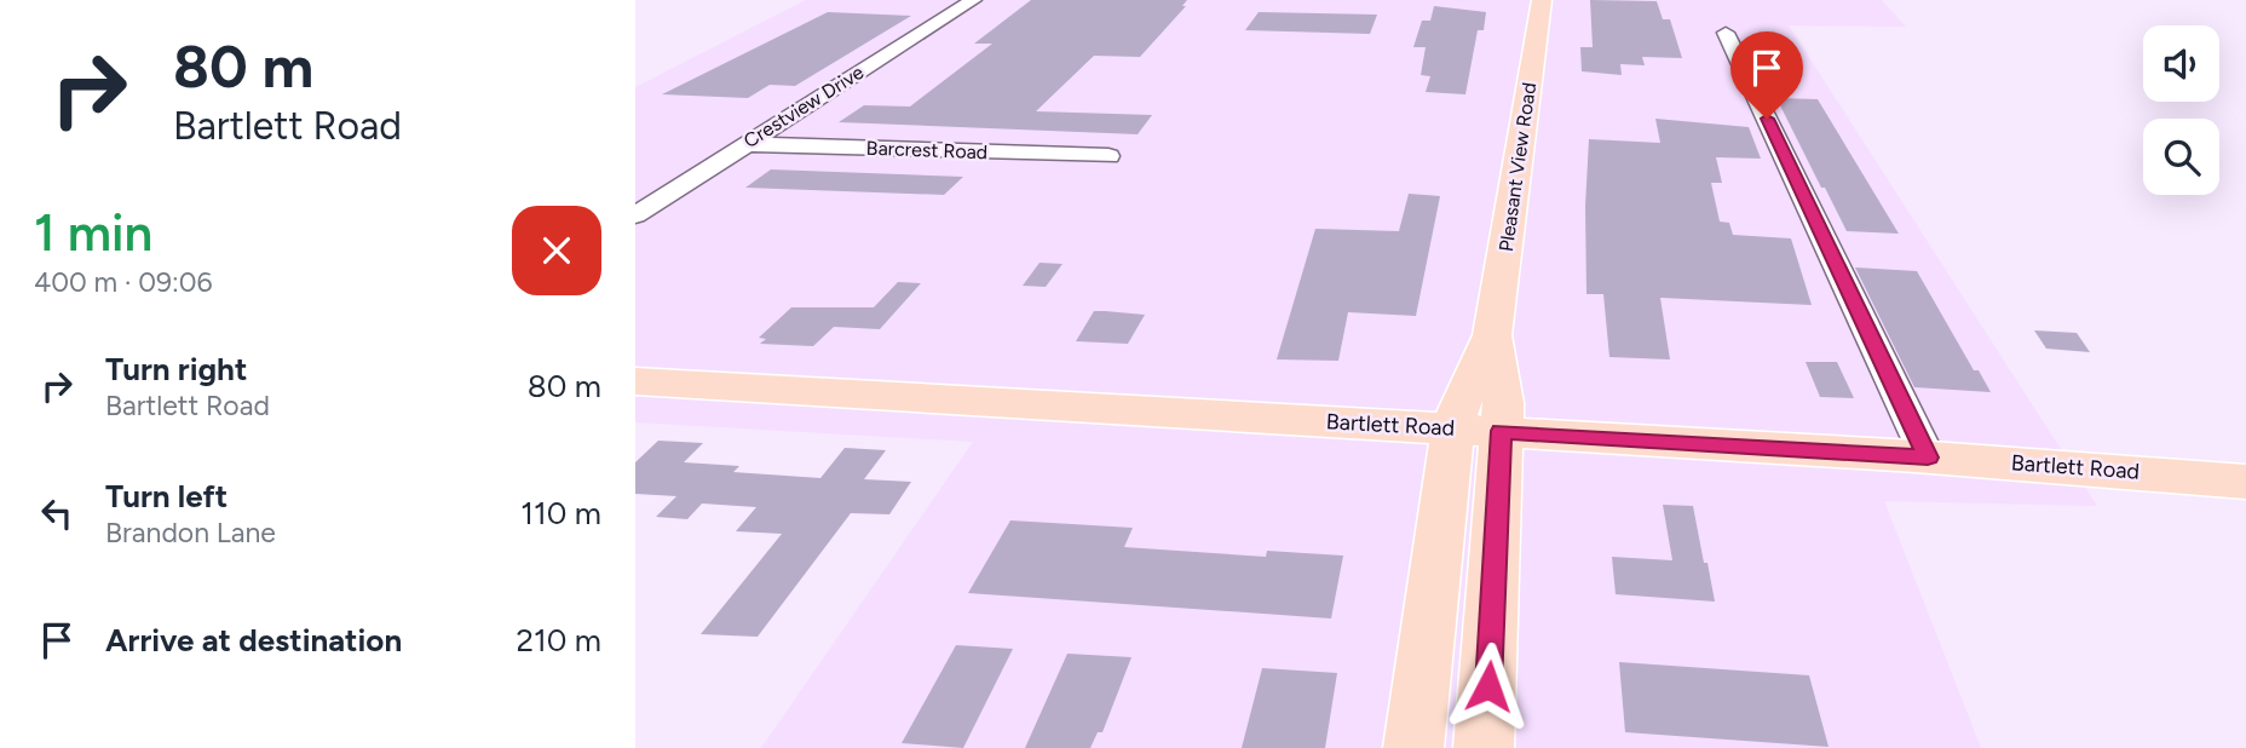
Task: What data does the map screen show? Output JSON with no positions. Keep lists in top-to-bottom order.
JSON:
{
  "streets": {
    "main road": ["Pleasant View Road", "Bartlett Road"],
    "street": ["Crestview Drive", "Barcrest Road"]
  },
  "crossings": [
    ["Crestview Drive", "Barcrest Road"],
    ["Pleasant View Road", "Bartlett Road"]
  ],
  "page": {
    "turn": ["80 m", "Bartlett Road"],
    "heading": ["1 min", "400 m · 09:06"],
    "list": [
      {
        "name": "Turn right",
        "note": "Bartlett Road",
        "value": "80 m"
      },
      {
        "name": "Turn left",
        "note": "Brandon Lane",
        "value": "110 m"
      },
      {
        "name": "Arrive at destination",
        "value": "210 m"
      }
    ]
  }
}
